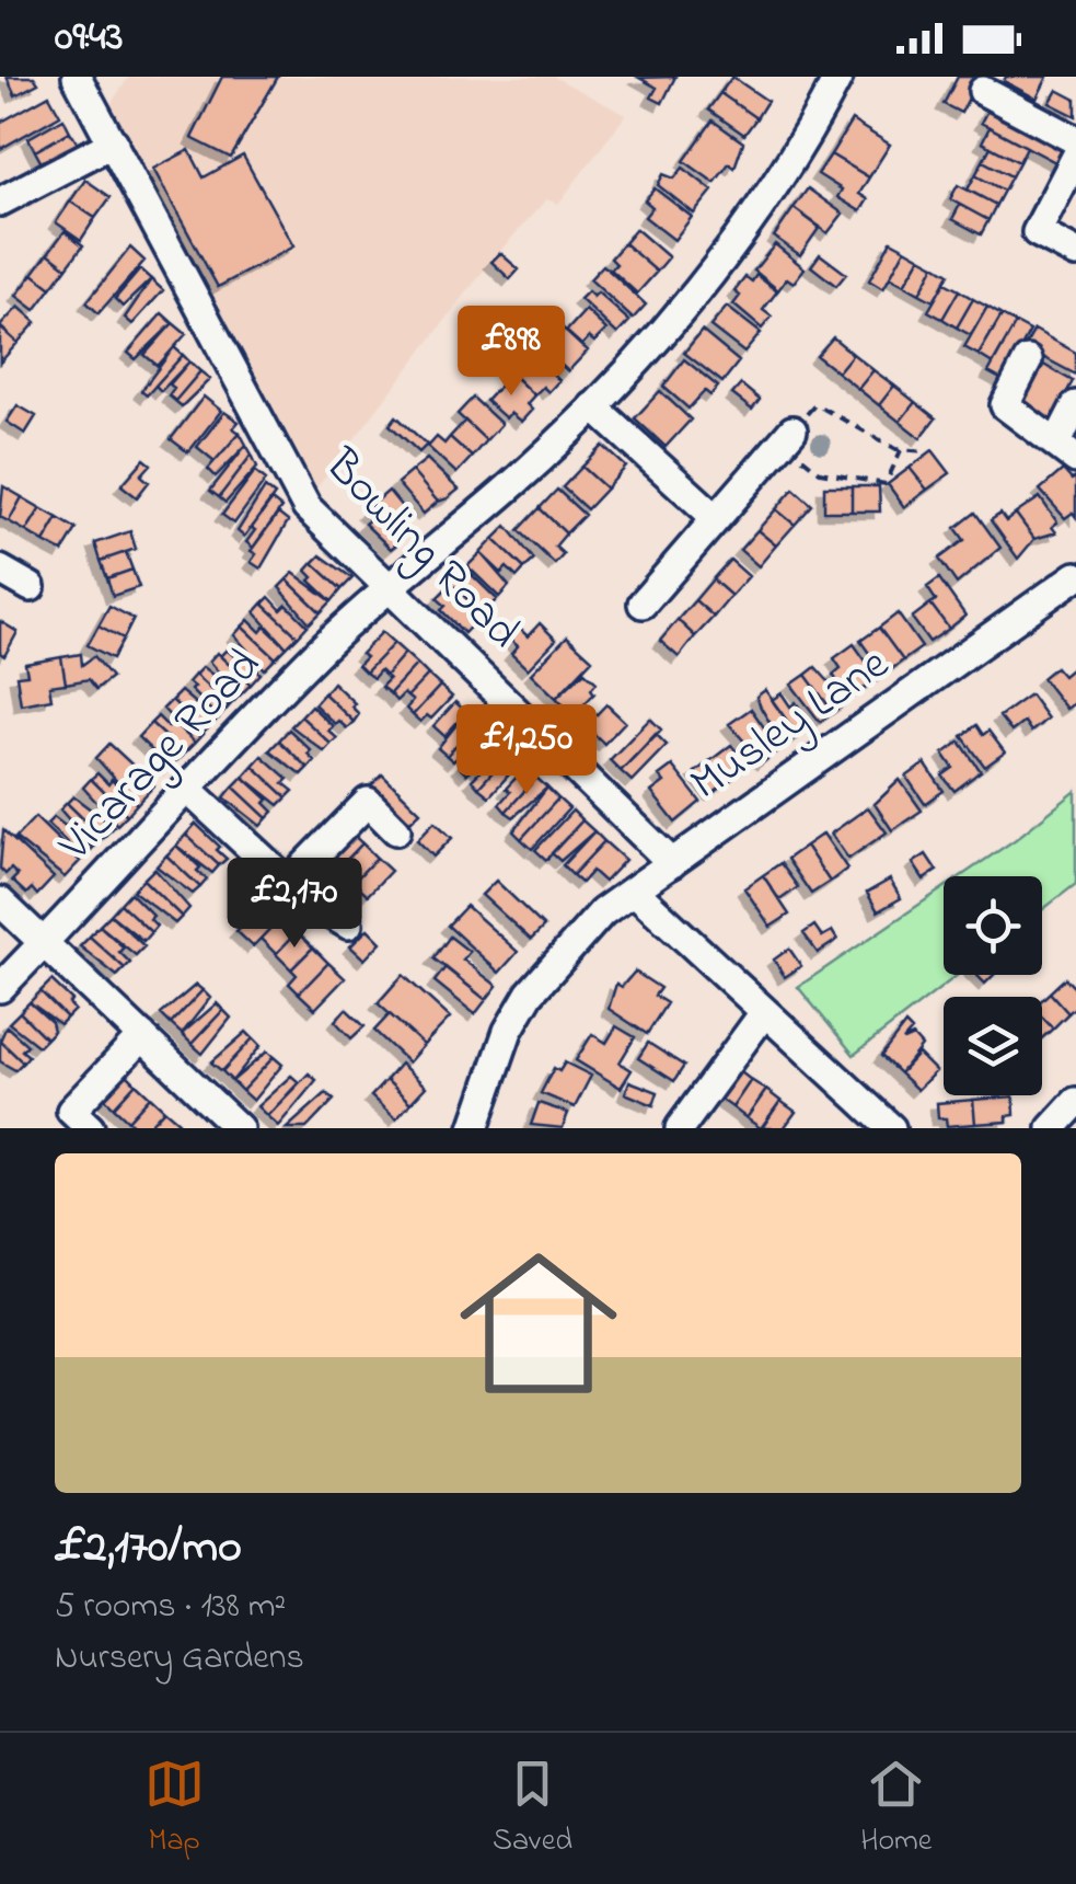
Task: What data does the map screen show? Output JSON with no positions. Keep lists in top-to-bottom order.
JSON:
{
  "streets": {
    "street": ["Bowling Road", "Musley Lane", "Vicarage Road"]
  },
  "crossings": [
    ["Bowling Road", "Musley Lane"],
    ["Bowling Road", "Vicarage Road"]
  ],
  "page": {
    "status": "09:43",
    "price": ["£898", "£1,250", "£2,170"],
    "list": [
      {
        "name": "£2,170/mo",
        "note": "5 rooms · 138 m² · Nursery Gardens"
      }
    ],
    "tabs": ["Map", "Saved", "Home"]
  }
}
